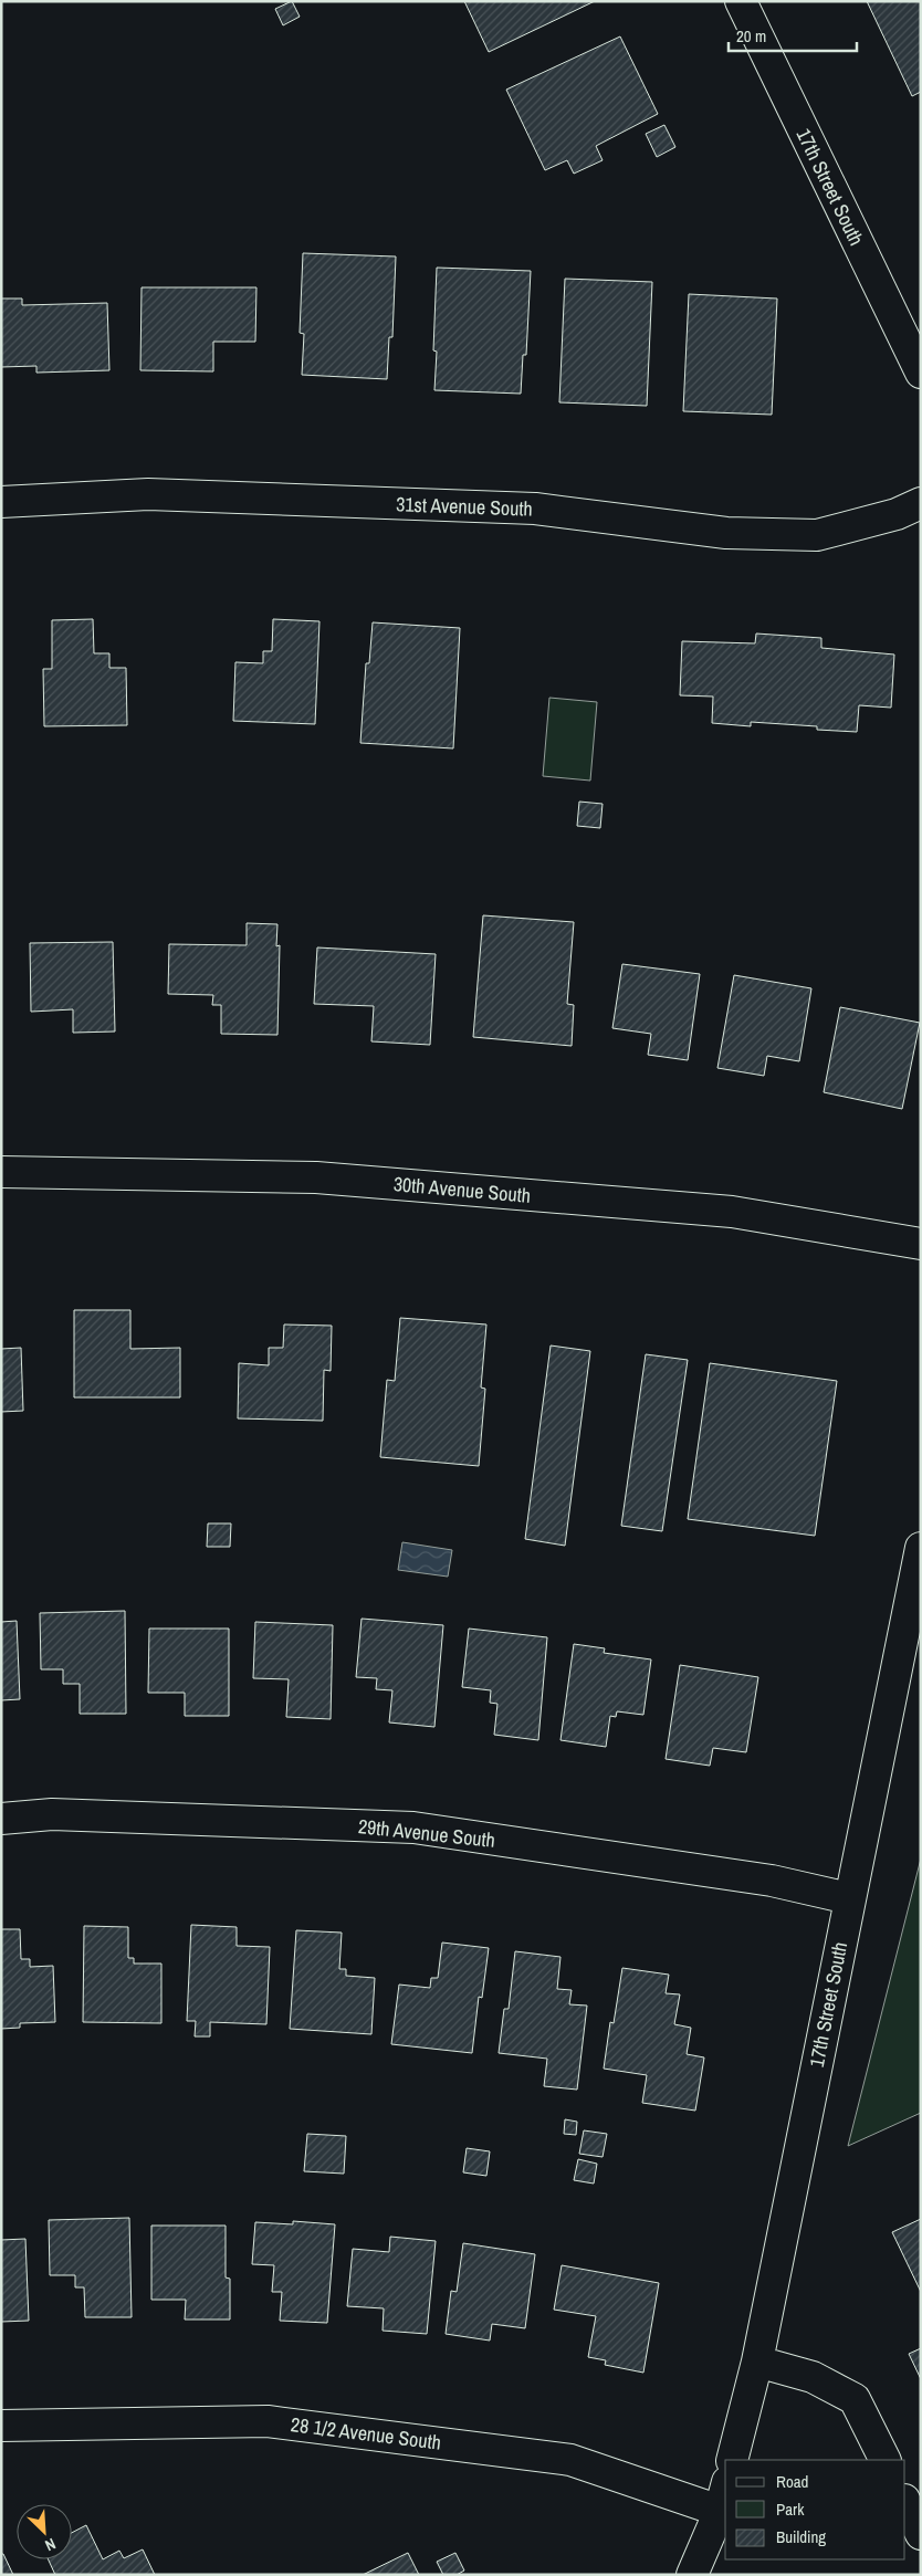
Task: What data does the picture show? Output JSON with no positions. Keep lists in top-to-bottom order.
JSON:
{
  "streets": {
    "street": [
      "17th Street South",
      "31st Avenue South",
      "30th Avenue South",
      "29th Avenue South",
      "28 1/2 Avenue South"
    ]
  },
  "crossings": [
    ["17th Street South", "29th Avenue South"]
  ],
  "legend": ["Road", "Park", "Building"],
  "scale_bar": "20 m",
  "north": "bottom right"
}
